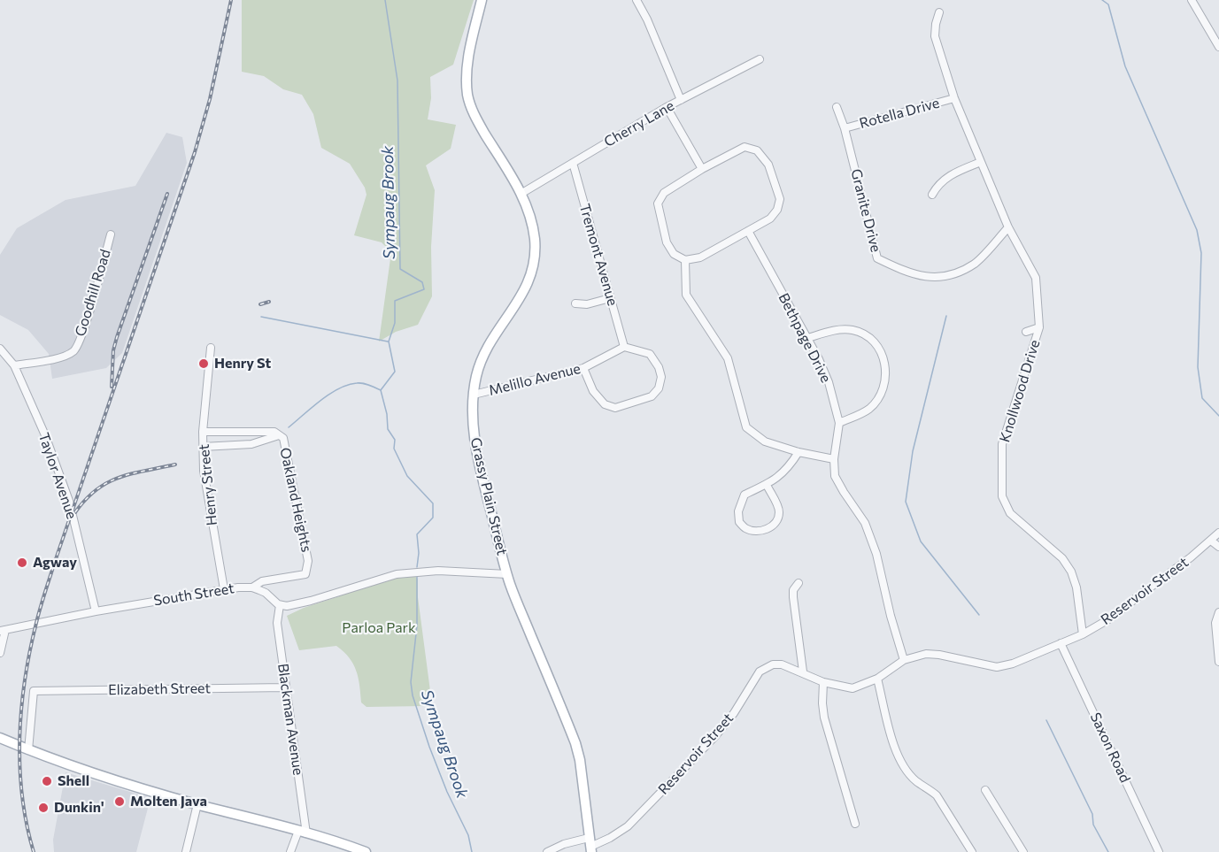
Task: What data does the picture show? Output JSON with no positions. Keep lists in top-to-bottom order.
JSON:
{
  "streets": {
    "main road": ["Grassy Plain Street"],
    "street": [
      "Rotella Drive",
      "Cherry Lane",
      "Granite Drive",
      "Tremont Avenue",
      "Goodhill Road",
      "Bethpage Drive",
      "Melillo Avenue",
      "Knollwood Drive",
      "Taylor Avenue",
      "Henry Street",
      "Oakland Heights",
      "Reservoir Street",
      "South Street",
      "Elizabeth Street",
      "Blackman Avenue",
      "Saxon Road"
    ]
  },
  "crossings": [
    ["Rotella Drive", "Granite Drive"],
    ["Rotella Drive", "Knollwood Drive"],
    ["Cherry Lane", "Tremont Avenue"],
    ["Cherry Lane", "Grassy Plain Street"],
    ["Granite Drive", "Knollwood Drive"],
    ["Tremont Avenue", "Melillo Avenue"],
    ["Goodhill Road", "Taylor Avenue"],
    ["Bethpage Drive", "Reservoir Street"],
    ["Melillo Avenue", "Grassy Plain Street"],
    ["Knollwood Drive", "Reservoir Street"],
    ["Taylor Avenue", "South Street"],
    ["Henry Street", "Oakland Heights"],
    ["Henry Street", "South Street"],
    ["Grassy Plain Street", "Reservoir Street"],
    ["Oakland Heights", "South Street"],
    ["Reservoir Street", "Saxon Road"],
    ["South Street", "Blackman Avenue"],
    ["Elizabeth Street", "Blackman Avenue"]
  ],
  "water": ["Sympaug Brook"],
  "parks": ["Parloa Park"],
  "places": [
    "Henry St",
    "Agway",
    "Shell",
    "Molten Java",
    "Dunkin'"
  ]
}
